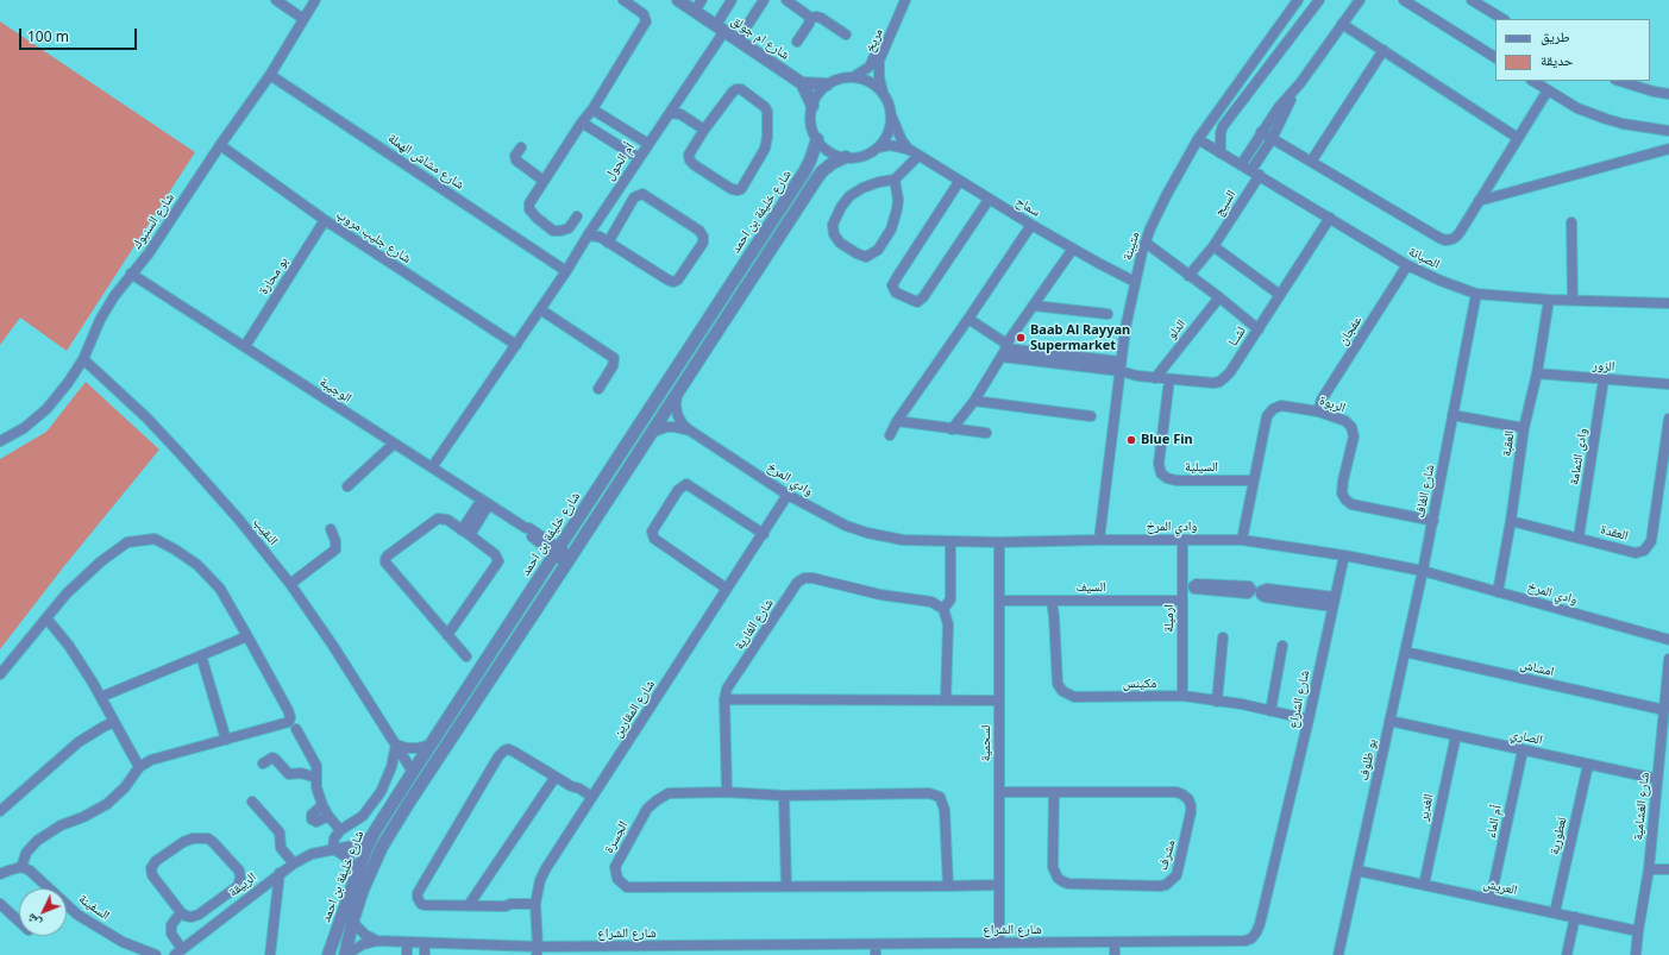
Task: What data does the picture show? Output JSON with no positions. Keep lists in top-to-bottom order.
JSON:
{
  "streets": {
    "street": [
      "شارع ام جولق",
      "مريخ",
      "شارع مشاش الهملة",
      "أم الحول",
      "السيج",
      "سماح",
      "شارع خليفة بن احمد",
      "شارع السنبوك",
      "شارع جليب مروب",
      "متيبنة",
      "الصبانة",
      "بو محارة",
      "الدلو",
      "عفجان",
      "لشــا",
      "الزور",
      "الوجيبة",
      "الربوة",
      "العقبة",
      "وادى الثمامة",
      "السيلية",
      "وادي المرخ",
      "شارع الغاف",
      "النقيب",
      "العقدة",
      "السيف",
      "ارميلة",
      "شارع الغارية",
      "امشاش",
      "مكينس",
      "شارع الشراع",
      "شارع المقارين",
      "الصاري",
      "لسحمية",
      "بو ظلوف",
      "شارع الغشامية",
      "الغدير",
      "أم الماء",
      "لعطورية",
      "الجسرة",
      "مشرف",
      "الربيقة",
      "العريش",
      "السفينة"
    ]
  },
  "crossings": [
    ["شارع ام جولق", "أم الحول"],
    ["مريخ", "سماح"],
    ["مريخ", "شارع خليفة بن احمد"],
    ["شارع مشاش الهملة", "أم الحول"],
    ["شارع مشاش الهملة", "شارع السنبوك"],
    ["أم الحول", "شارع جليب مروب"],
    ["أم الحول", "الوجيبة"],
    ["السيج", "الصبانة"],
    ["سماح", "شارع خليفة بن احمد"],
    ["سماح", "متيبنة"],
    ["شارع خليفة بن احمد", "الوجيبة"],
    ["شارع خليفة بن احمد", "وادي المرخ"],
    ["شارع خليفة بن احمد", "النقيب"],
    ["شارع خليفة بن احمد", "شارع الشراع"],
    ["شارع خليفة بن احمد", "الربيقة"],
    ["شارع السنبوك", "شارع جليب مروب"],
    ["شارع السنبوك", "الوجيبة"],
    ["شارع السنبوك", "النقيب"],
    ["شارع جليب مروب", "بو محارة"],
    ["متيبنة", "الصبانة"],
    ["متيبنة", "لشــا"],
    ["متيبنة", "وادي المرخ"],
    ["الصبانة", "عفجان"],
    ["الصبانة", "لشــا"],
    ["الصبانة", "العقبة"],
    ["الصبانة", "شارع الغاف"],
    ["بو محارة", "الوجيبة"],
    ["الدلو", "لشــا"],
    ["عفجان", "الربوة"],
    ["لشــا", "السيلية"],
    ["الزور", "العقبة"],
    ["الزور", "وادى الثمامة"],
    ["الربوة", "السيلية"],
    ["الربوة", "وادي المرخ"],
    ["الربوة", "شارع الغاف"],
    ["العقبة", "وادي المرخ"],
    ["العقبة", "العقدة"],
    ["وادى الثمامة", "العقدة"],
    ["وادي المرخ", "شارع الغاف"],
    ["وادي المرخ", "ارميلة"],
    ["وادي المرخ", "شارع الشراع"],
    ["وادي المرخ", "شارع المقارين"],
    ["وادي المرخ", "لسحمية"],
    ["وادي المرخ", "بو ظلوف"],
    ["شارع الغاف", "بو ظلوف"],
    ["السيف", "ارميلة"],
    ["السيف", "مكينس"],
    ["السيف", "لسحمية"],
    ["ارميلة", "مكينس"],
    ["امشاش", "بو ظلوف"],
    ["امشاش", "شارع الغشامية"],
    ["مكينس", "شارع الشراع"],
    ["شارع الشراع", "شارع المقارين"],
    ["شارع الشراع", "لسحمية"],
    ["الصاري", "بو ظلوف"],
    ["الصاري", "شارع الغشامية"],
    ["الصاري", "الغدير"],
    ["الصاري", "أم الماء"],
    ["الصاري", "لعطورية"],
    ["لسحمية", "الجسرة"],
    ["لسحمية", "مشرف"],
    ["بو ظلوف", "العريش"],
    ["شارع الغشامية", "العريش"],
    ["الغدير", "العريش"],
    ["أم الماء", "العريش"],
    ["لعطورية", "العريش"]
  ],
  "places": ["Baab Al Rayyan Supermarket", "Blue Fin"],
  "legend": ["طريق", "حديقة"],
  "scale_bar": "100 m",
  "north": "bottom left"
}
